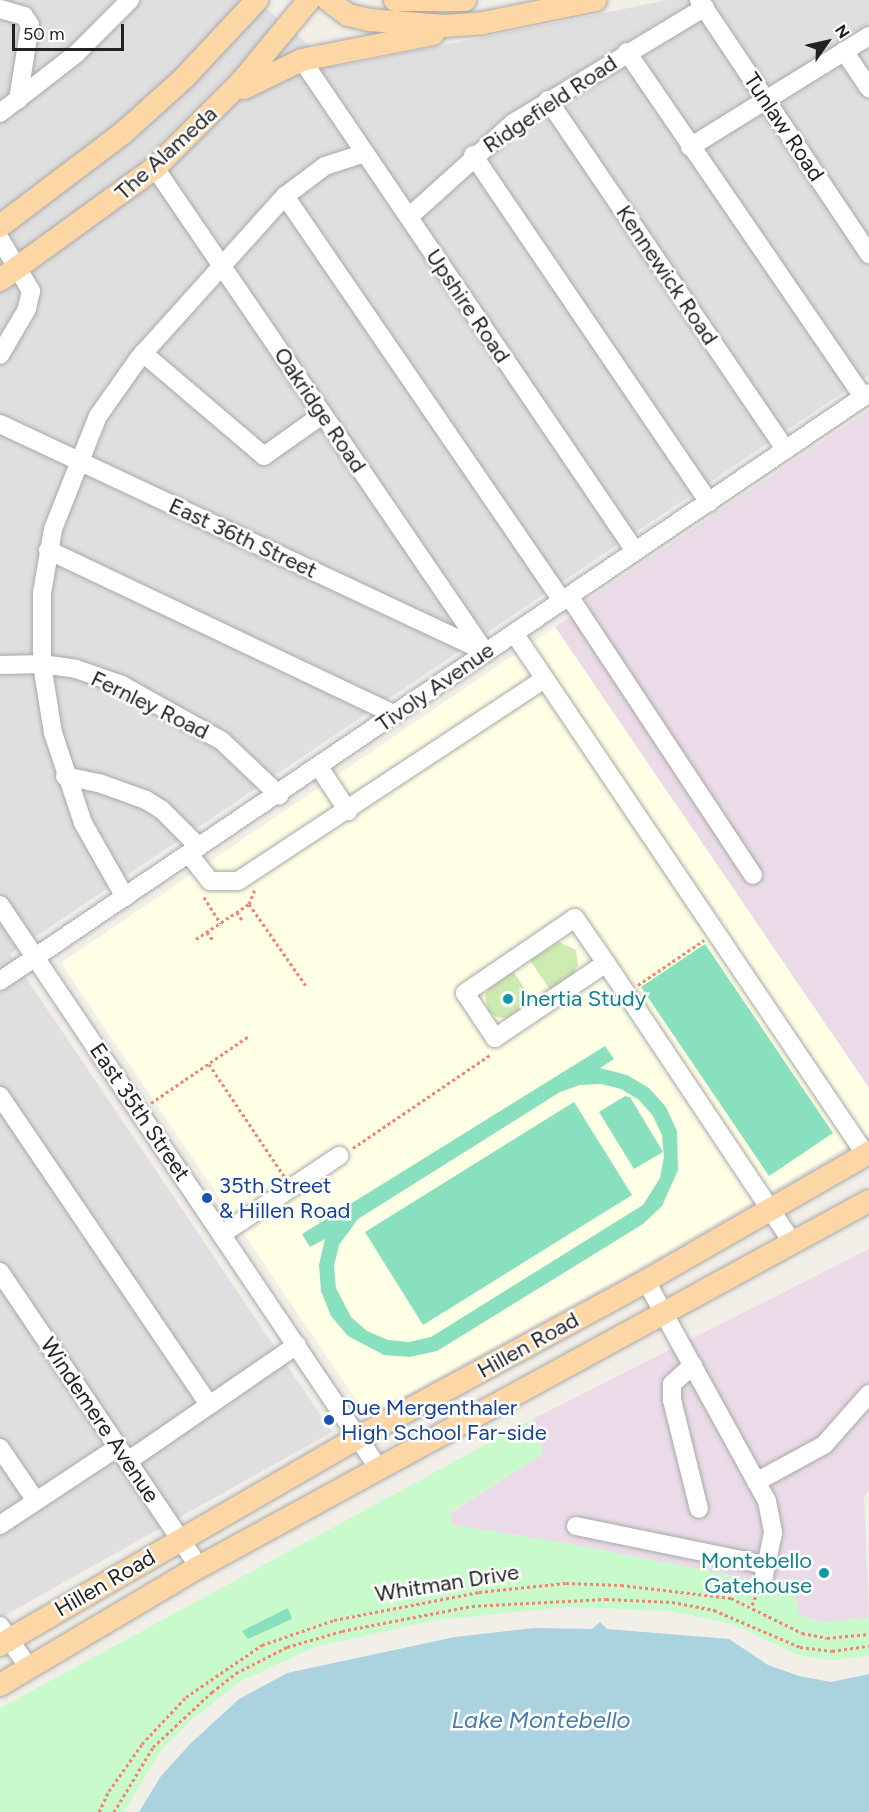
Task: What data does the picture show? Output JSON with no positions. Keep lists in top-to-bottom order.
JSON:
{
  "streets": {
    "main road": ["The Alameda", "Hillen Road"],
    "street": [
      "Ridgefield Road",
      "Tunlaw Road",
      "Kennewick Road",
      "Upshire Road",
      "Oakridge Road",
      "East 36th Street",
      "Tivoly Avenue",
      "Fernley Road",
      "East 35th Street",
      "Windemere Avenue"
    ],
    "path": ["Whitman Drive"]
  },
  "crossings": [
    ["Ridgefield Road", "Tunlaw Road"],
    ["Ridgefield Road", "Kennewick Road"],
    ["Ridgefield Road", "Upshire Road"],
    ["The Alameda", "Oakridge Road"],
    ["Kennewick Road", "Tivoly Avenue"],
    ["Upshire Road", "Tivoly Avenue"],
    ["Oakridge Road", "East 36th Street"],
    ["Oakridge Road", "Tivoly Avenue"],
    ["East 36th Street", "Tivoly Avenue"],
    ["Tivoly Avenue", "Fernley Road"],
    ["Tivoly Avenue", "East 35th Street"],
    ["East 35th Street", "Hillen Road"],
    ["Hillen Road", "Windemere Avenue"]
  ],
  "water": ["Lake Montebello"],
  "places": [
    "Inertia Study",
    "35th Street & Hillen Road",
    "Due Mergenthaler High School Far-side",
    "Montebello Gatehouse"
  ],
  "scale_bar": "50 m",
  "north": "top right"
}
